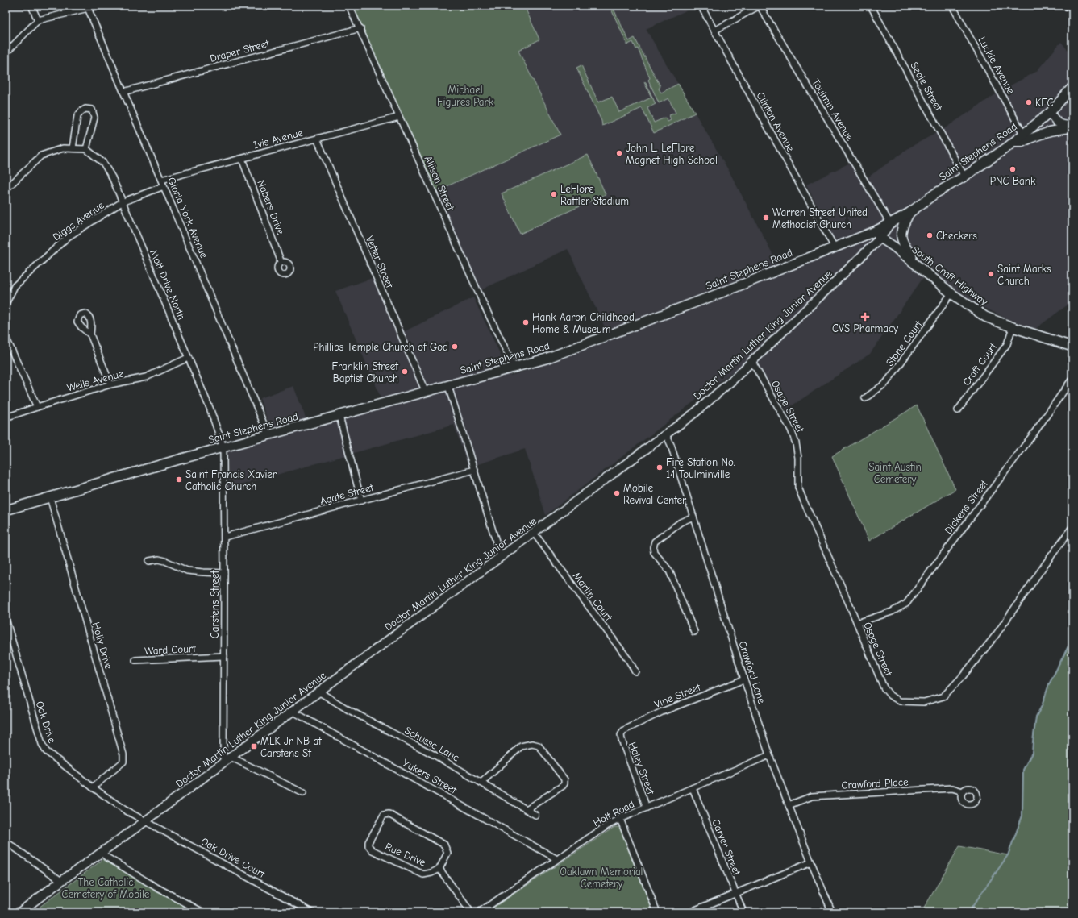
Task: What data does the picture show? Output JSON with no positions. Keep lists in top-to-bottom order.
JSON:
{
  "streets": {
    "main road": ["Saint Stephens Road", "South Craft Highway", "Doctor Martin Luther King Junior Avenue"],
    "street": [
      "Draper Street",
      "Luckie Avenue",
      "Seale Street",
      "Toulmin Avenue",
      "Clinton Avenue",
      "Ivis Avenue",
      "Allison Street",
      "Nabers Drive",
      "Gloria York Avenue",
      "Diggs Avenue",
      "Vetter Street",
      "Mott Drive North",
      "Stone Court",
      "Craft Court",
      "Wells Avenue",
      "Osage Street",
      "Agate Street",
      "Dickens Street",
      "Martin Court",
      "Carstens Street",
      "Holly Drive",
      "Ward Court",
      "Crawford Lane",
      "Vine Street",
      "Oak Drive",
      "Schusse Lane",
      "Haley Street",
      "Yukers Street",
      "Crawford Place",
      "Holt Road",
      "Carver Street",
      "Rue Drive",
      "Oak Drive Court"
    ]
  },
  "crossings": [
    ["Draper Street", "Allison Street"],
    ["Draper Street", "Gloria York Avenue"],
    ["Luckie Avenue", "Saint Stephens Road"],
    ["Seale Street", "Saint Stephens Road"],
    ["Toulmin Avenue", "Saint Stephens Road"],
    ["Clinton Avenue", "Saint Stephens Road"],
    ["Ivis Avenue", "Allison Street"],
    ["Ivis Avenue", "Nabers Drive"],
    ["Ivis Avenue", "Gloria York Avenue"],
    ["Ivis Avenue", "Vetter Street"],
    ["Saint Stephens Road", "Allison Street"],
    ["Saint Stephens Road", "Gloria York Avenue"],
    ["Saint Stephens Road", "Vetter Street"],
    ["Saint Stephens Road", "South Craft Highway"],
    ["Saint Stephens Road", "Mott Drive North"],
    ["Saint Stephens Road", "Doctor Martin Luther King Junior Avenue"],
    ["Saint Stephens Road", "Carstens Street"],
    ["Saint Stephens Road", "Holly Drive"],
    ["Gloria York Avenue", "Diggs Avenue"],
    ["Diggs Avenue", "Mott Drive North"],
    ["South Craft Highway", "Doctor Martin Luther King Junior Avenue"],
    ["South Craft Highway", "Stone Court"],
    ["South Craft Highway", "Craft Court"],
    ["Mott Drive North", "Wells Avenue"],
    ["Mott Drive North", "Carstens Street"],
    ["Doctor Martin Luther King Junior Avenue", "Osage Street"],
    ["Doctor Martin Luther King Junior Avenue", "Martin Court"],
    ["Doctor Martin Luther King Junior Avenue", "Carstens Street"],
    ["Doctor Martin Luther King Junior Avenue", "Crawford Lane"],
    ["Doctor Martin Luther King Junior Avenue", "Oak Drive"],
    ["Doctor Martin Luther King Junior Avenue", "Schusse Lane"],
    ["Doctor Martin Luther King Junior Avenue", "Yukers Street"],
    ["Doctor Martin Luther King Junior Avenue", "Oak Drive Court"],
    ["Osage Street", "Dickens Street"],
    ["Agate Street", "Carstens Street"],
    ["Carstens Street", "Ward Court"],
    ["Holly Drive", "Oak Drive"],
    ["Crawford Lane", "Vine Street"],
    ["Crawford Lane", "Crawford Place"],
    ["Crawford Lane", "Holt Road"],
    ["Vine Street", "Haley Street"],
    ["Oak Drive", "Oak Drive Court"],
    ["Haley Street", "Holt Road"],
    ["Yukers Street", "Holt Road"],
    ["Holt Road", "Carver Street"]
  ],
  "parks": [
    "Michael Figures Park",
    "Saint Austin Cemetery",
    "Oaklawn Memorial Cemetery",
    "The Catholic Cemetery of Mobile"
  ],
  "places": {
    "other": [
      "KFC",
      "John L. LeFlore Magnet High School",
      "PNC Bank",
      "LeFlore Rattler Stadium",
      "Warren Street United Methodist Church",
      "Checkers",
      "Saint Marks Church",
      "Hank Aaron Childhood Home & Museum",
      "Phillips Temple Church of God",
      "Franklin Street Baptist Church",
      "Fire Station No. 14 Toulminville",
      "Saint Francis Xavier Catholic Church",
      "Mobile Revival Center"
    ],
    "health": ["CVS Pharmacy"],
    "transit": ["MLK Jr NB at Carstens St"]
  }
}
